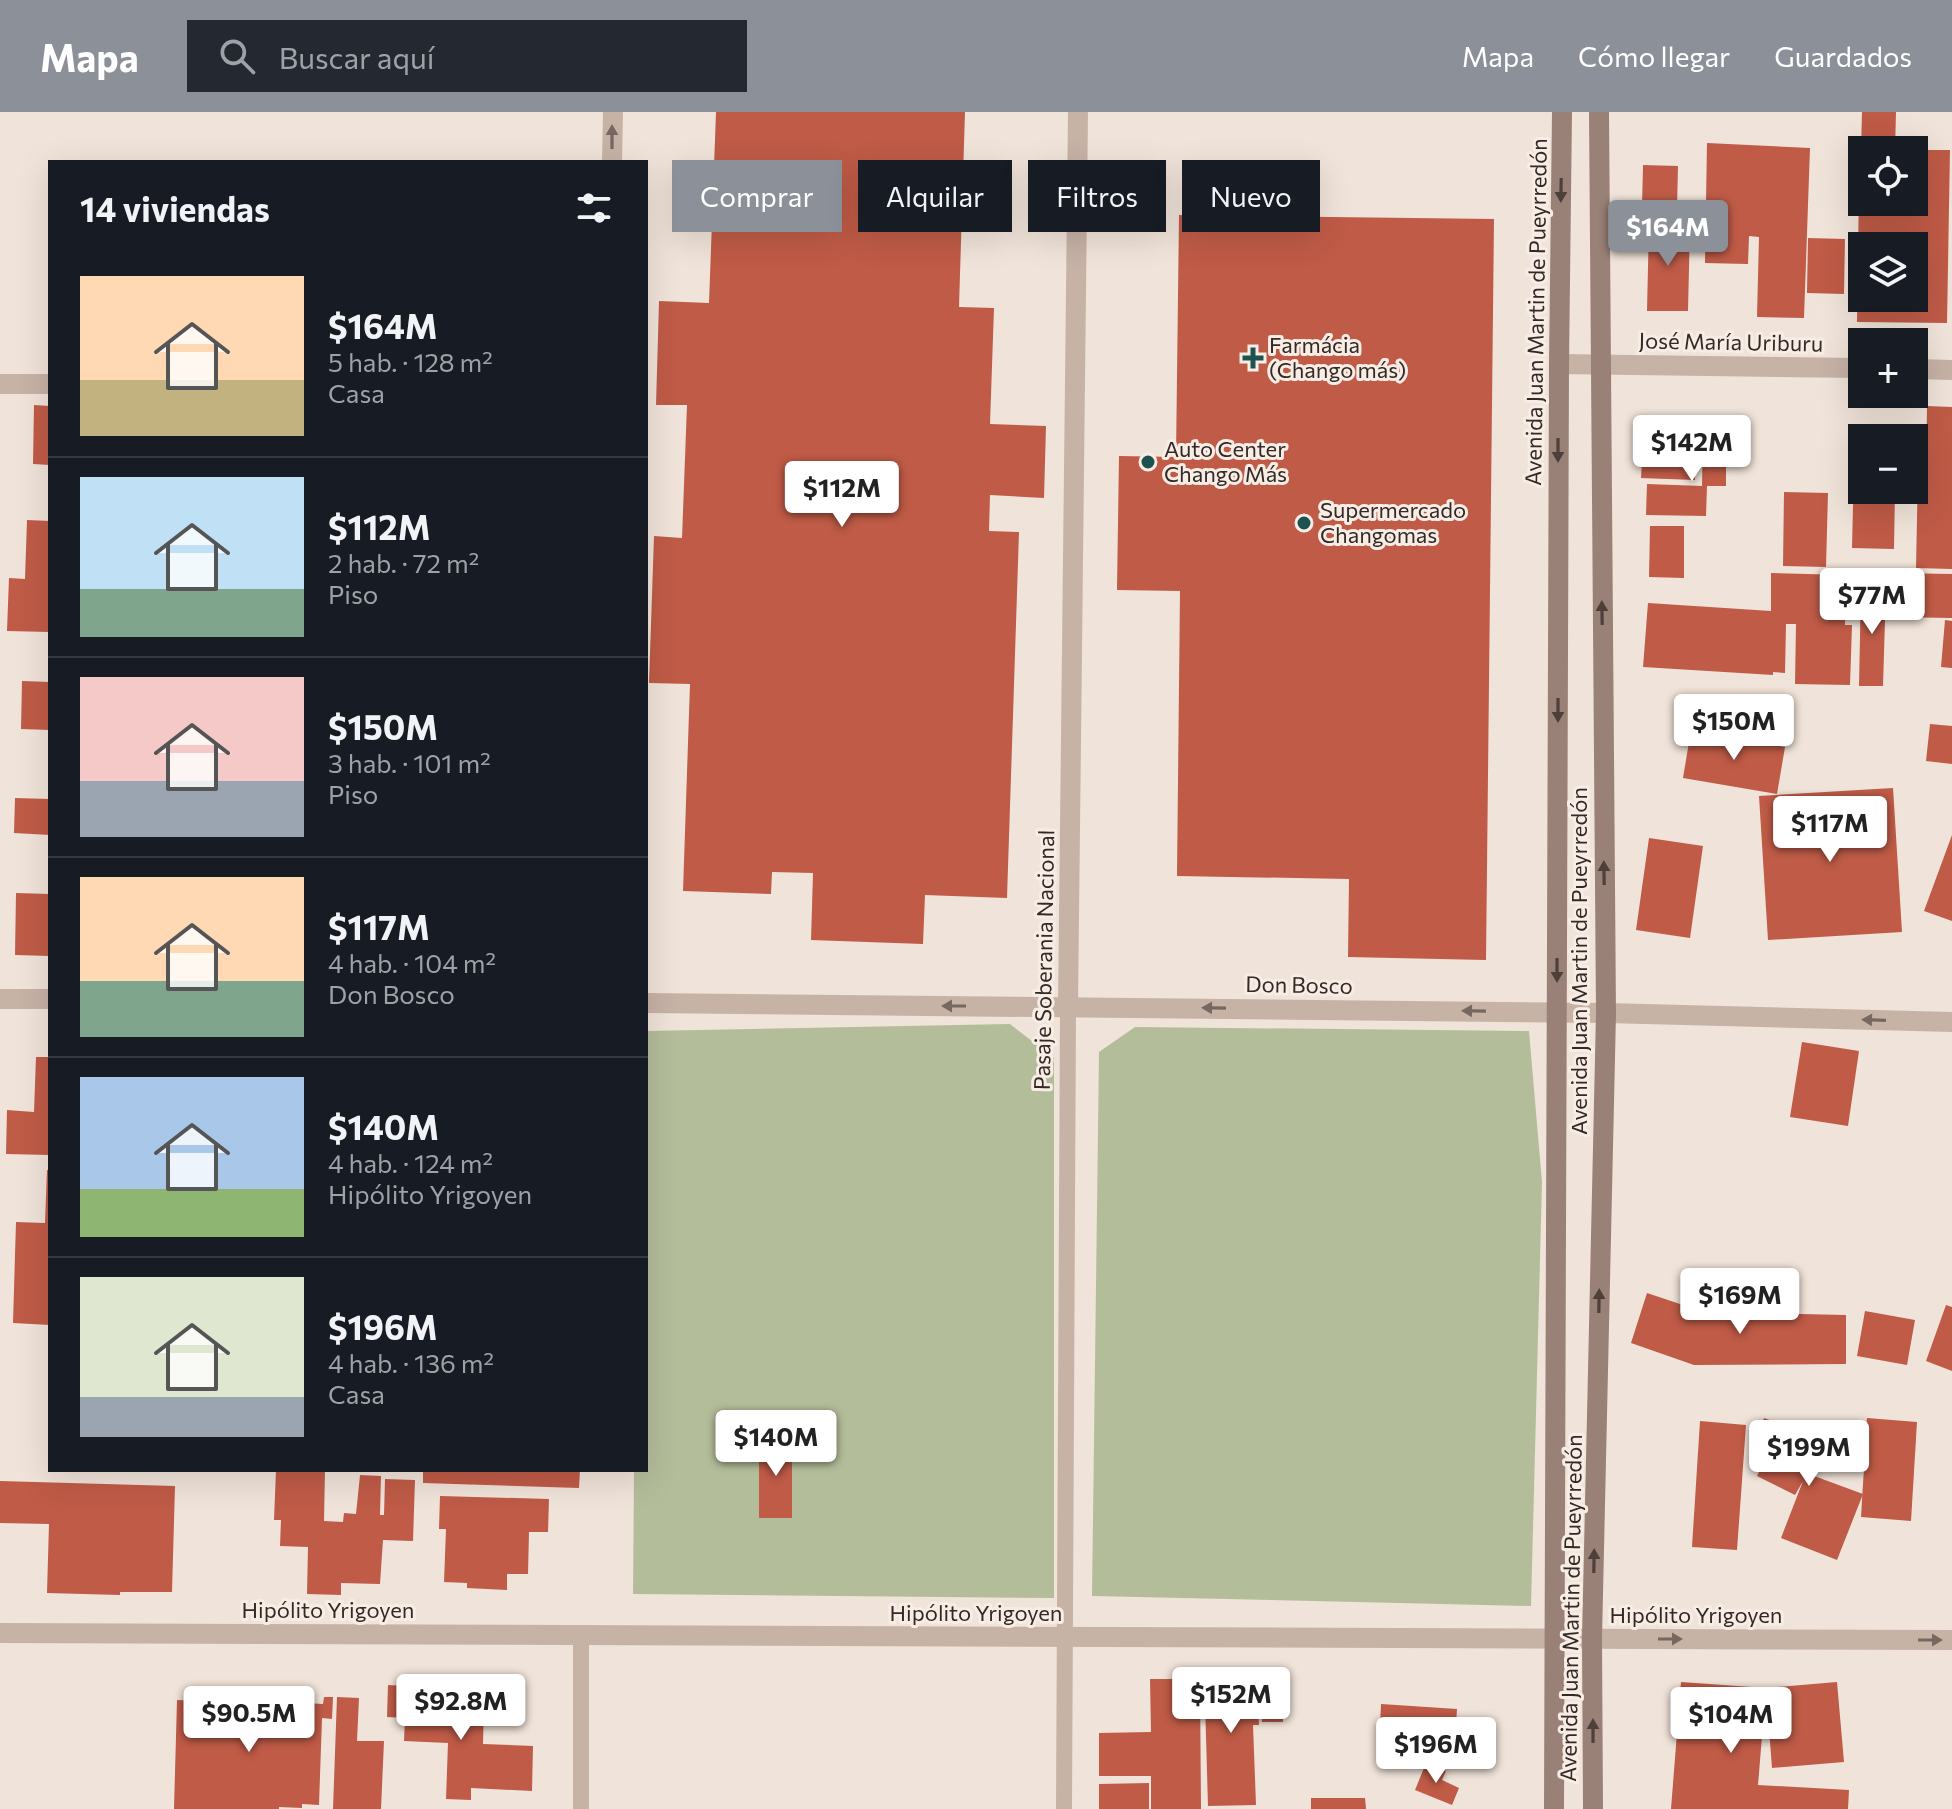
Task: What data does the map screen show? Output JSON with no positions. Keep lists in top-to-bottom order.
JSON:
{
  "streets": {
    "main road": ["Avenida Juan Martin de Pueyrredón"],
    "street": [
      "José María Uriburu",
      "Pasaje Soberania Nacional",
      "Don Bosco",
      "Hipólito Yrigoyen"
    ]
  },
  "crossings": [
    ["Avenida Juan Martin de Pueyrredón", "José María Uriburu"],
    ["Avenida Juan Martin de Pueyrredón", "Don Bosco"],
    ["Avenida Juan Martin de Pueyrredón", "Hipólito Yrigoyen"],
    ["Pasaje Soberania Nacional", "Don Bosco"],
    ["Pasaje Soberania Nacional", "Hipólito Yrigoyen"]
  ],
  "one_way": ["Don Bosco"],
  "places": {
    "health": ["Farmácia (Chango más)"],
    "other": ["Auto Center Chango Más", "Supermercado Changomas"]
  },
  "page": {
    "header": "Mapa",
    "search": "Buscar aquí",
    "nav": ["Mapa", "Cómo llegar", "Guardados"],
    "map_buttons": ["+", "−"],
    "chip": [
      "Comprar",
      "Alquilar",
      "Filtros",
      "Nuevo"
    ],
    "heading": "14 viviendas",
    "price": [
      "$164M",
      "$142M",
      "$112M",
      "$77M",
      "$150M",
      "$117M",
      "$169M",
      "$140M",
      "$199M",
      "$152M",
      "$92.8M",
      "$90.5M",
      "$104M",
      "$196M"
    ],
    "list": [
      {
        "name": "$164M",
        "note": "5 hab. · 128 m² · Casa"
      },
      {
        "name": "$112M",
        "note": "2 hab. · 72 m² · Piso"
      },
      {
        "name": "$150M",
        "note": "3 hab. · 101 m² · Piso"
      },
      {
        "name": "$117M",
        "note": "4 hab. · 104 m² · Don Bosco"
      },
      {
        "name": "$140M",
        "note": "4 hab. · 124 m² · Hipólito Yrigoyen"
      },
      {
        "name": "$196M",
        "note": "4 hab. · 136 m² · Casa"
      }
    ]
  }
}
